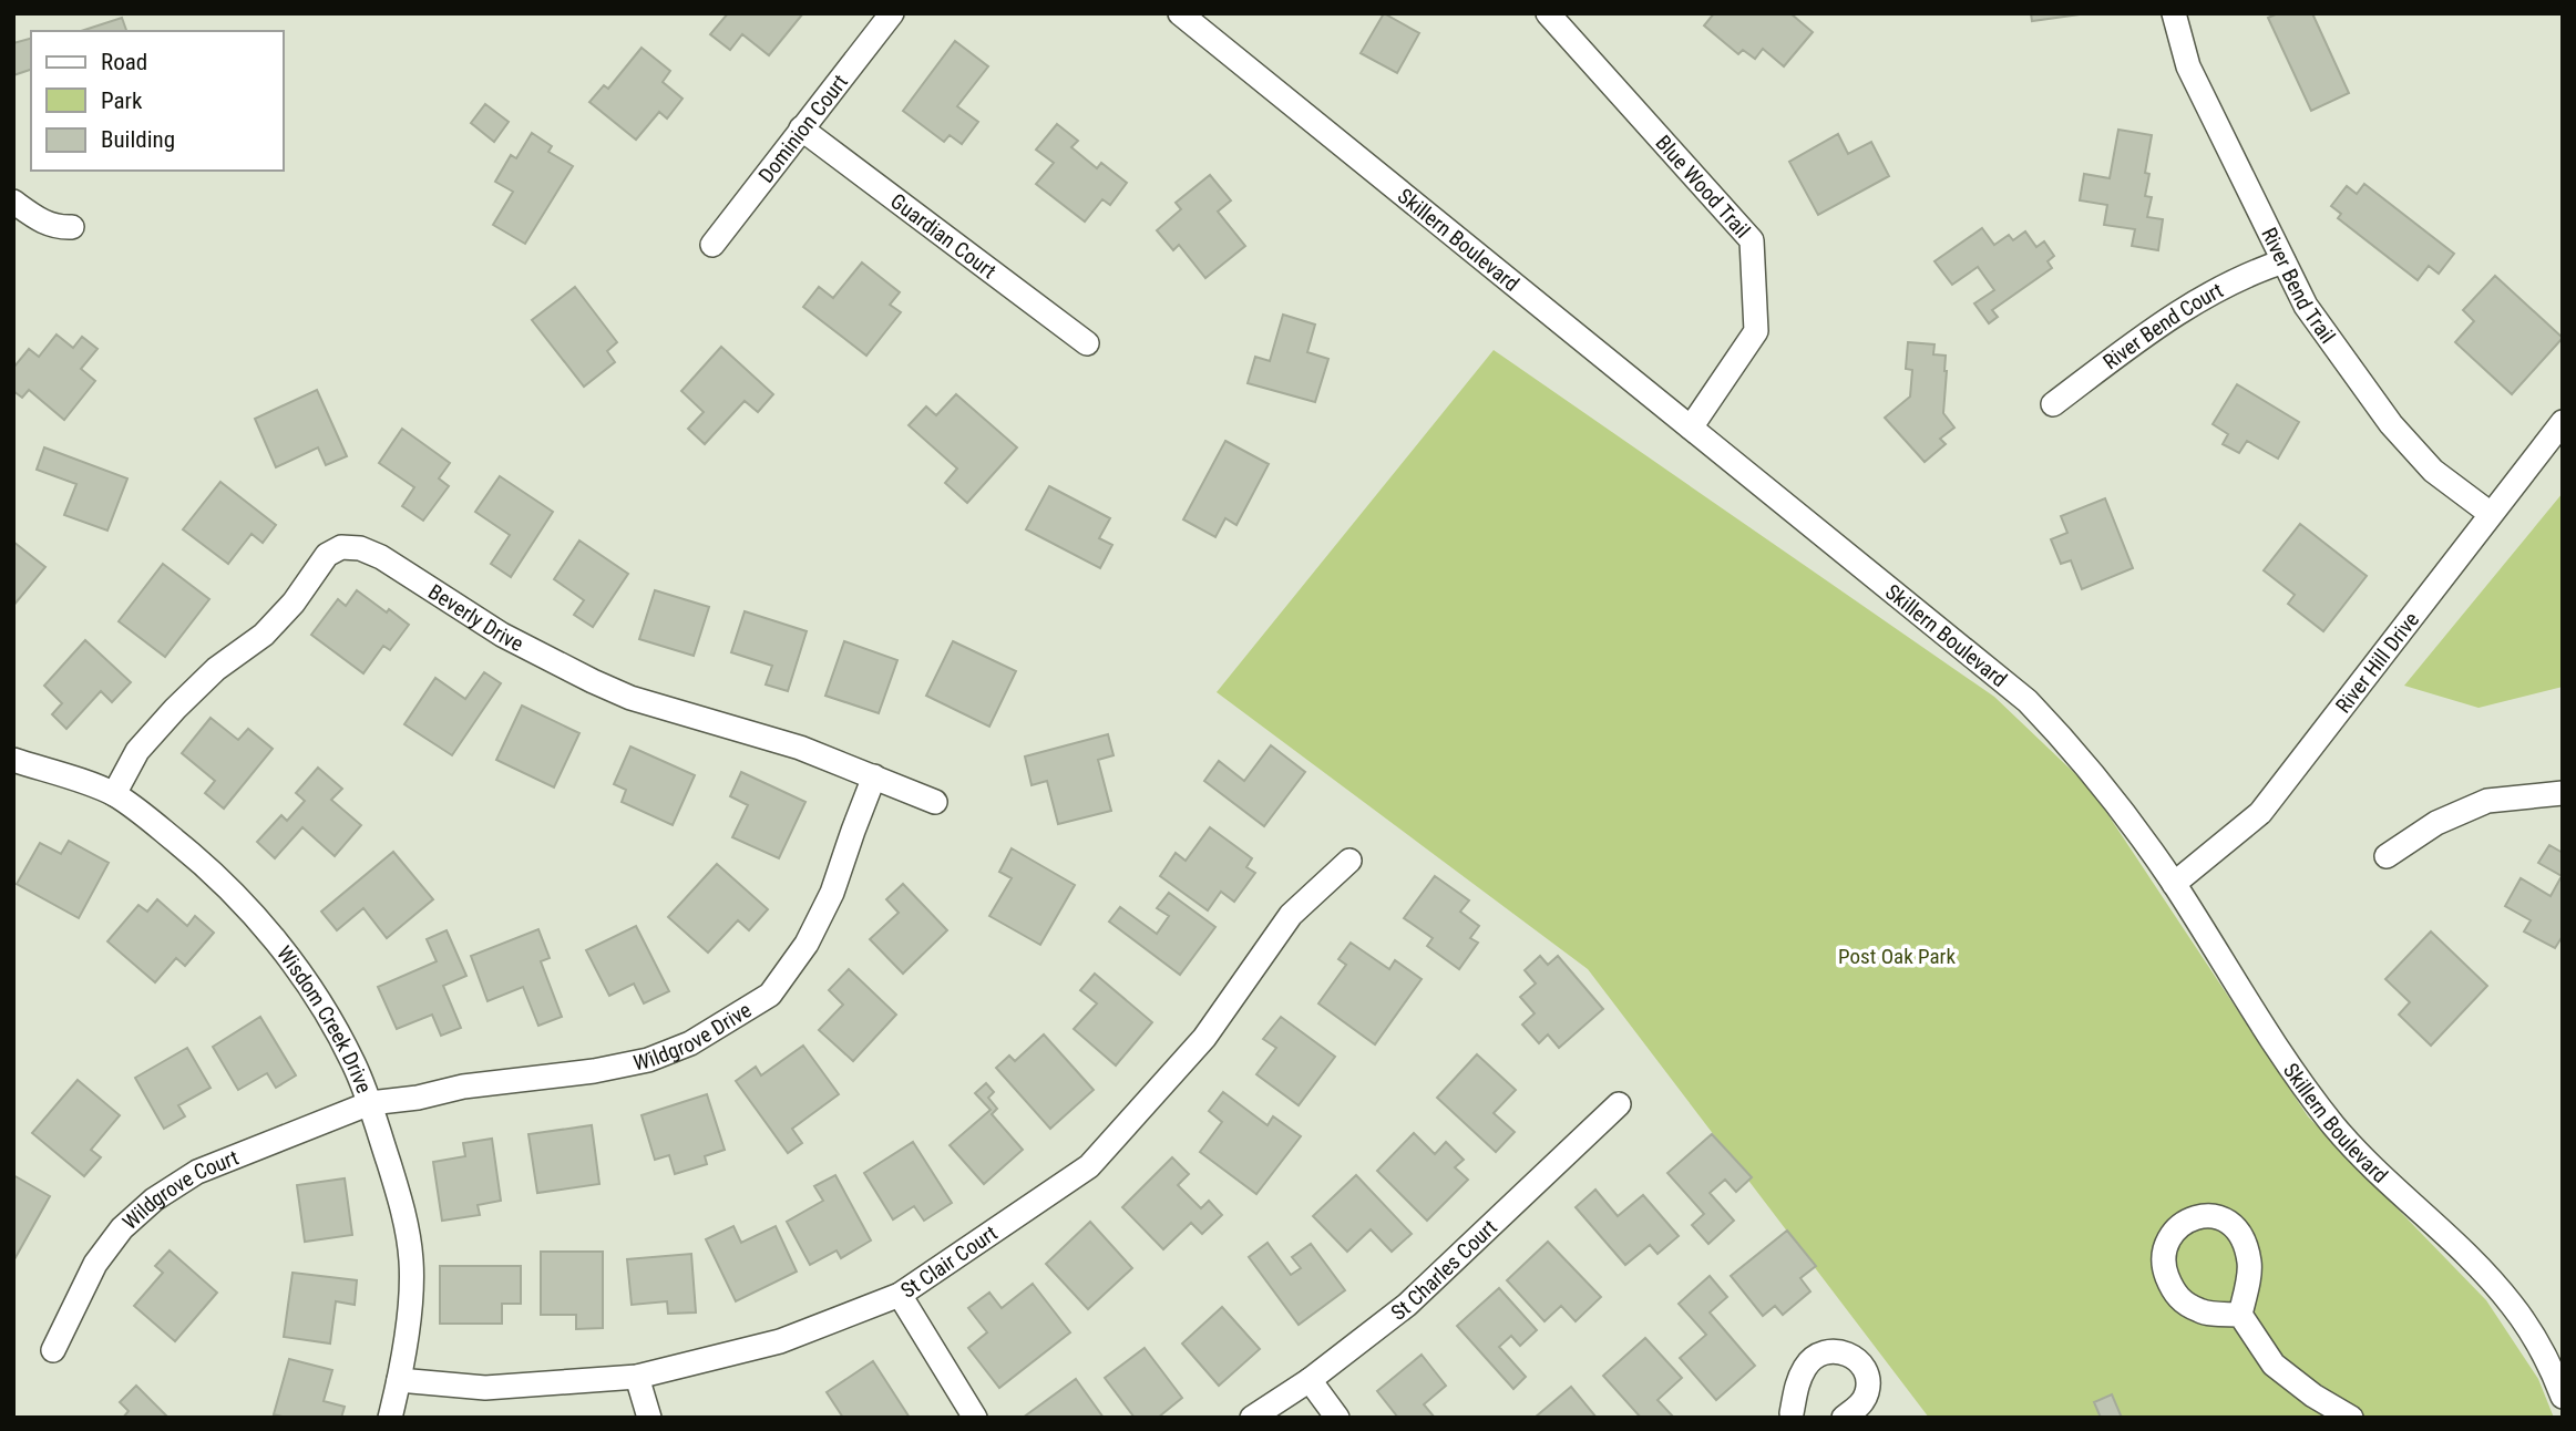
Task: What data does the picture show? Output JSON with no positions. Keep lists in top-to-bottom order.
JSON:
{
  "streets": {
    "street": [
      "Dominion Court",
      "Blue Wood Trail",
      "Guardian Court",
      "Skillern Boulevard",
      "River Bend Trail",
      "River Bend Court",
      "Beverly Drive",
      "River Hill Drive",
      "Wisdom Creek Drive",
      "Wildgrove Drive",
      "Wildgrove Court",
      "St Clair Court",
      "St Charles Court"
    ]
  },
  "crossings": [
    ["Dominion Court", "Guardian Court"],
    ["Blue Wood Trail", "Skillern Boulevard"],
    ["Skillern Boulevard", "River Hill Drive"],
    ["River Bend Trail", "River Bend Court"],
    ["River Bend Trail", "River Hill Drive"],
    ["Beverly Drive", "Wisdom Creek Drive"],
    ["Beverly Drive", "Wildgrove Drive"],
    ["Wisdom Creek Drive", "Wildgrove Drive"],
    ["Wisdom Creek Drive", "Wildgrove Court"],
    ["Wisdom Creek Drive", "St Clair Court"],
    ["Wildgrove Drive", "Wildgrove Court"]
  ],
  "parks": ["Post Oak Park"],
  "legend": ["Road", "Park", "Building"]
}
